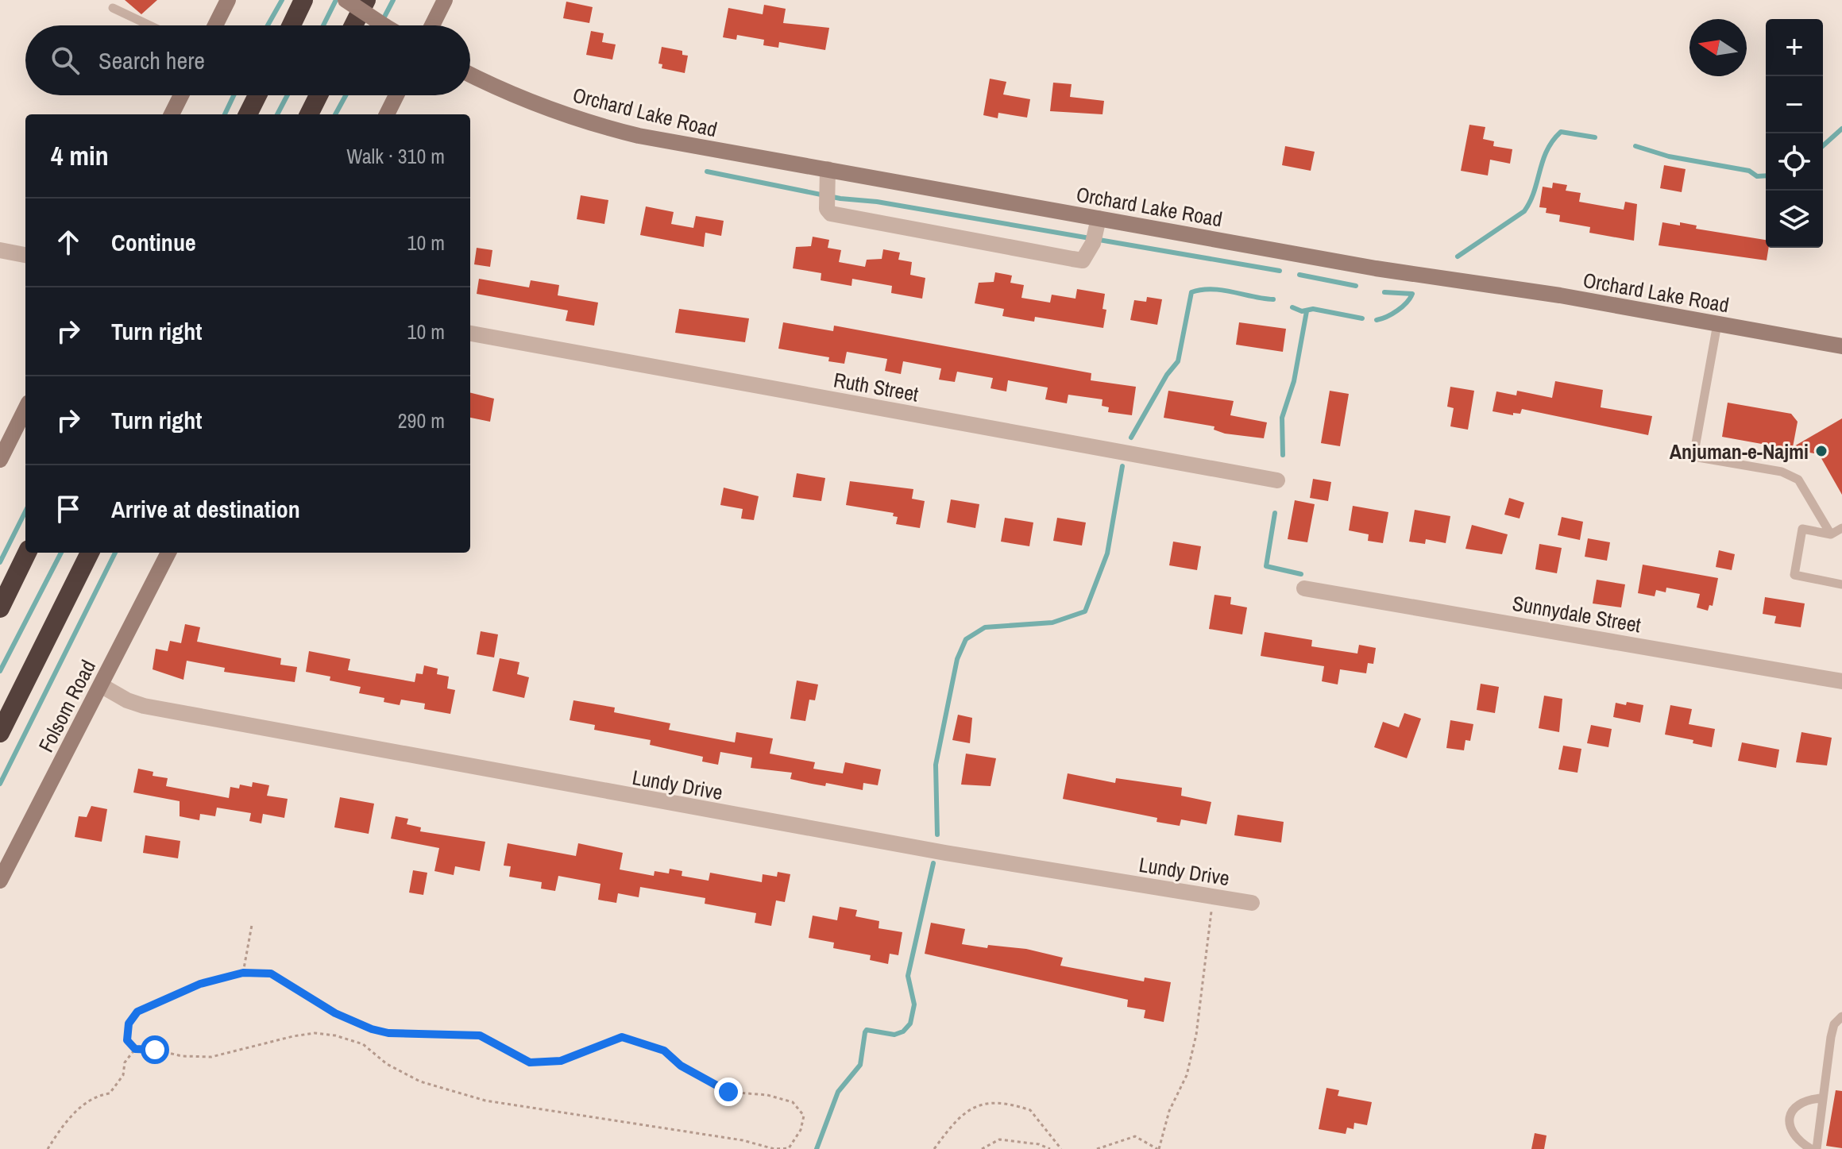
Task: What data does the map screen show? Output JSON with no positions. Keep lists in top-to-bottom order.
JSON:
{
  "streets": {
    "main road": ["Orchard Lake Road", "Folsom Road"],
    "street": ["Ruth Street", "Sunnydale Street", "Lundy Drive"]
  },
  "crossings": [
    ["Folsom Road", "Lundy Drive"]
  ],
  "places": ["Anjuman-e-Najmi"],
  "north": "left",
  "page": {
    "map_buttons": ["+", "−"],
    "search": "Search here",
    "heading": ["4 min", "Walk · 310 m"],
    "list": [
      ["Continue", "10 m"],
      ["Turn right", "10 m"],
      ["Turn right", "290 m"],
      "Arrive at destination"
    ]
  }
}
